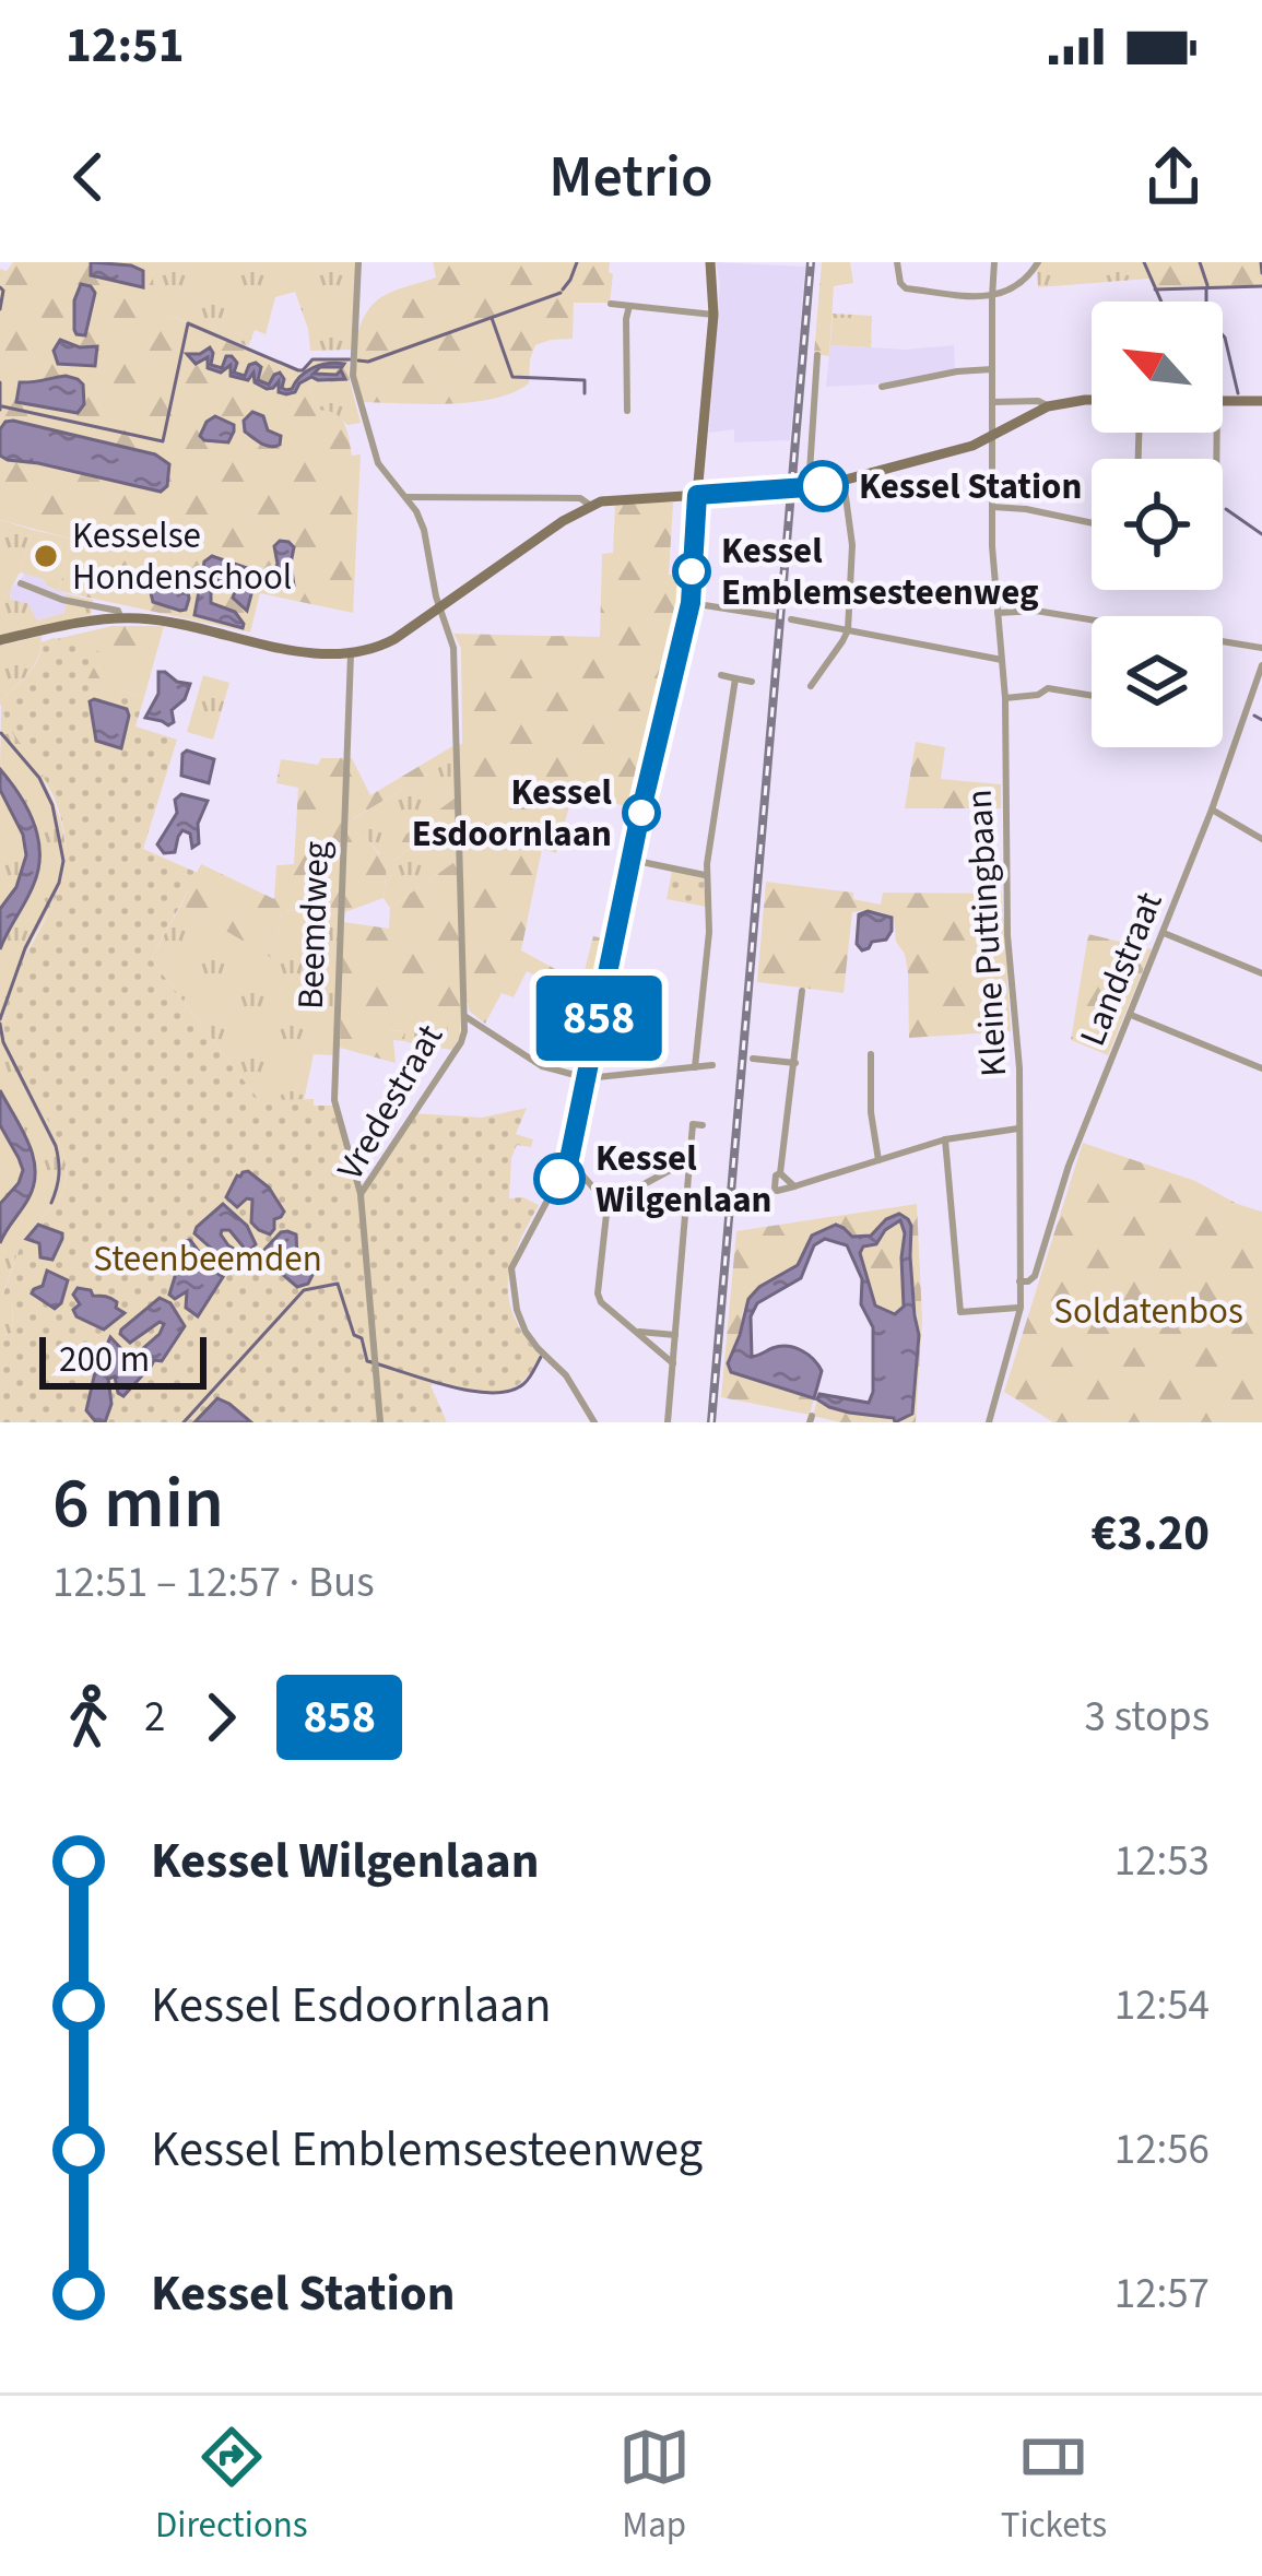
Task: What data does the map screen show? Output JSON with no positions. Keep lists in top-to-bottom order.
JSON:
{
  "streets": {
    "street": [
      "Beemdweg",
      "Kleine Puttingbaan",
      "Landstraat",
      "Vredestraat"
    ]
  },
  "crossings": [
    ["Beemdweg", "Vredestraat"],
    ["Kleine Puttingbaan", "Landstraat"]
  ],
  "parks": ["Steenbeemden", "Soldatenbos"],
  "places": [
    "Kessel Station",
    "Kesselse Hondenschool",
    "Kessel Emblemsesteenweg",
    "Kessel Esdoornlaan",
    "Kessel Wilgenlaan"
  ],
  "lines": ["bus line 858"],
  "scale_bar": "200 m",
  "north": "top left",
  "page": {
    "status": "12:51",
    "header": "Metrio",
    "on_map": "858",
    "scale": "200 m",
    "heading": ["6 min", "12:51 – 12:57 · Bus", "€3.20"],
    "legs": ["2", "858", "3 stops"],
    "list": [
      {
        "name": "Kessel Wilgenlaan",
        "value": "12:53"
      },
      {
        "name": "Kessel Esdoornlaan",
        "value": "12:54"
      },
      {
        "name": "Kessel Emblemsesteenweg",
        "value": "12:56"
      },
      {
        "name": "Kessel Station",
        "value": "12:57"
      }
    ],
    "tabs": ["Directions", "Map", "Tickets"]
  }
}
